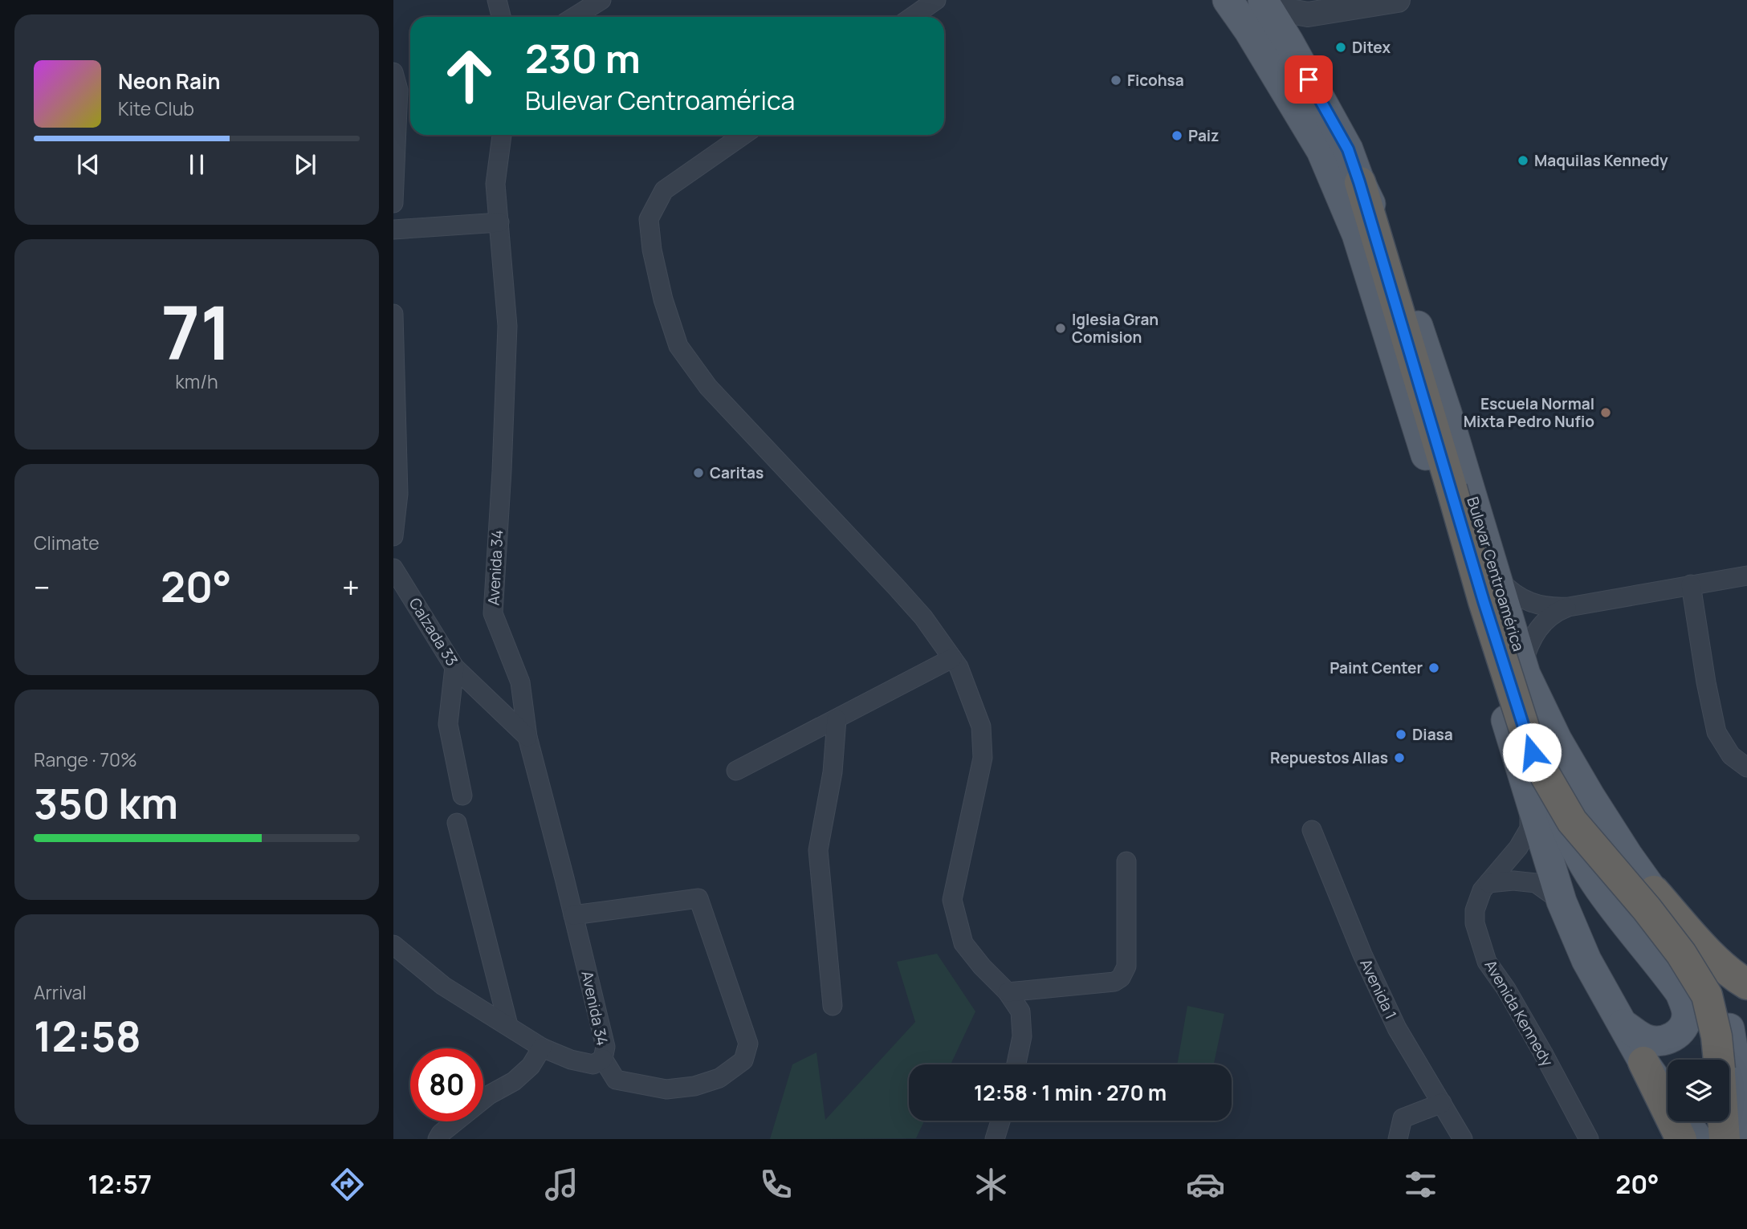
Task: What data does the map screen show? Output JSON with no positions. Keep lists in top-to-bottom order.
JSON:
{
  "streets": {
    "main road": ["Bulevar Centroamérica"],
    "street": [
      "Avenida 34",
      "Calzada 33",
      "Avenida 1",
      "Avenida Kennedy"
    ]
  },
  "crossings": [
    ["Avenida 34", "Calzada 33"],
    ["Bulevar Centroamérica", "Avenida Kennedy"]
  ],
  "places": [
    "Ditex",
    "Ficohsa",
    "Paiz",
    "Maquilas Kennedy",
    "Iglesia Gran Comision",
    "Escuela Normal Mixta Pedro Nufio",
    "Caritas",
    "Paint Center",
    "Diasa",
    "Repuestos Allas"
  ],
  "page": {
    "turn": ["230 m", "Bulevar Centroamérica"],
    "song": ["Neon Rain", "Kite Club"],
    "tile": [
      ["71", "km/h"],
      "Climate",
      ["Range · 70%", "350 km"],
      ["Arrival", "12:58"]
    ],
    "heat": ["−", "20°", "+"],
    "limit": "80",
    "trip": "12:58 · 1 min · 270 m",
    "tabs": ["12:57", "20°"]
  }
}
